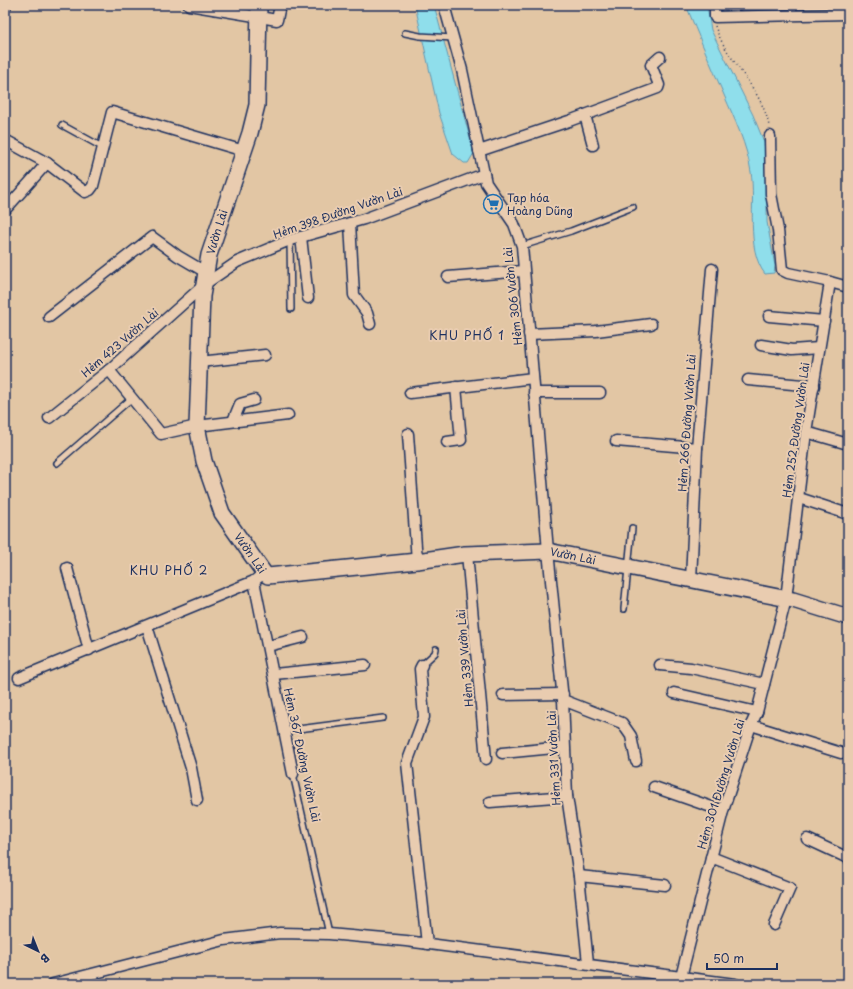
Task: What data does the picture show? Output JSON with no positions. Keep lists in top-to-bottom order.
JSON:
{
  "streets": {
    "main road": ["Vườn Lài"],
    "street": [
      "Hẻm 398 Đường Vườn Lài",
      "Hẻm 306 Vườn Lài",
      "Hẻm 423 Vườn Lài",
      "Hẻm 266 Đường Vườn Lài",
      "Hẻm 252 Đường Vườn Lài",
      "Hẻm 339 Vườn Lài",
      "Hẻm 367 Đường Vườn Lài",
      "Hẻm 331 Vườn Lài",
      "Hẻm 301 Đường Vườn Lài"
    ]
  },
  "crossings": [
    ["Hẻm 398 Đường Vườn Lài", "Vườn Lài"],
    ["Hẻm 398 Đường Vườn Lài", "Hẻm 306 Vườn Lài"],
    ["Hẻm 398 Đường Vườn Lài", "Hẻm 423 Vườn Lài"],
    ["Vườn Lài", "Hẻm 306 Vườn Lài"],
    ["Vườn Lài", "Hẻm 423 Vườn Lài"],
    ["Vườn Lài", "Hẻm 266 Đường Vườn Lài"],
    ["Vườn Lài", "Hẻm 252 Đường Vườn Lài"],
    ["Vườn Lài", "Hẻm 339 Vườn Lài"],
    ["Vườn Lài", "Hẻm 367 Đường Vườn Lài"],
    ["Vườn Lài", "Hẻm 331 Vườn Lài"],
    ["Vườn Lài", "Hẻm 301 Đường Vườn Lài"],
    ["Hẻm 306 Vườn Lài", "Hẻm 331 Vườn Lài"],
    ["Hẻm 252 Đường Vườn Lài", "Hẻm 301 Đường Vườn Lài"]
  ],
  "districts": ["KHU PHỐ 1", "KHU PHỐ 2"],
  "places": {
    "supermarket": ["Tạp hóa Hoàng Dũng"]
  },
  "scale_bar": "50 m",
  "north": "bottom right"
}
